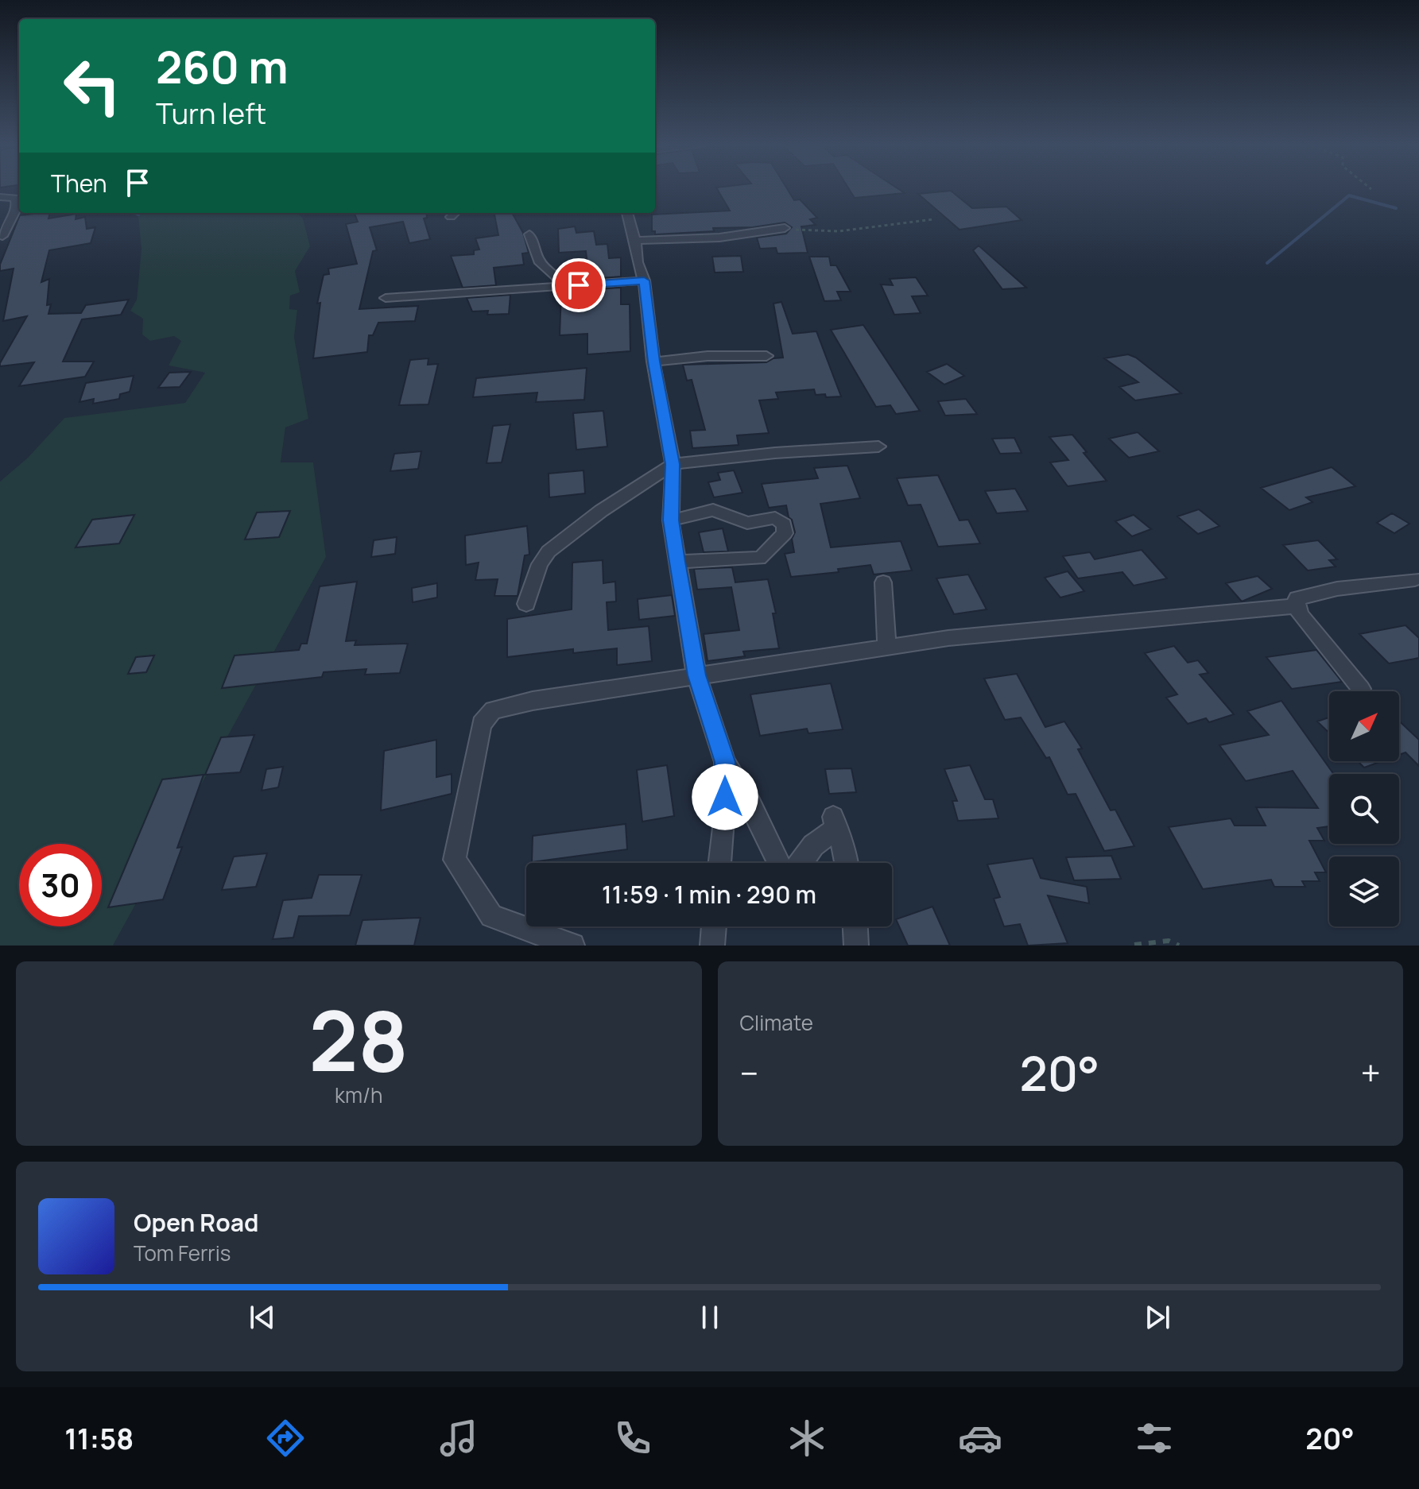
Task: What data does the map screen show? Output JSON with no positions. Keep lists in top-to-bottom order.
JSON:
{
  "north": "top right",
  "page": {
    "turn": ["260 m", "Turn left"],
    "then": "Then",
    "limit": "30",
    "trip": "11:59 · 1 min · 290 m",
    "tile": [
      ["28", "km/h"],
      "Climate"
    ],
    "heat": ["−", "20°", "+"],
    "song": ["Open Road", "Tom Ferris"],
    "tabs": ["11:58", "20°"]
  }
}
